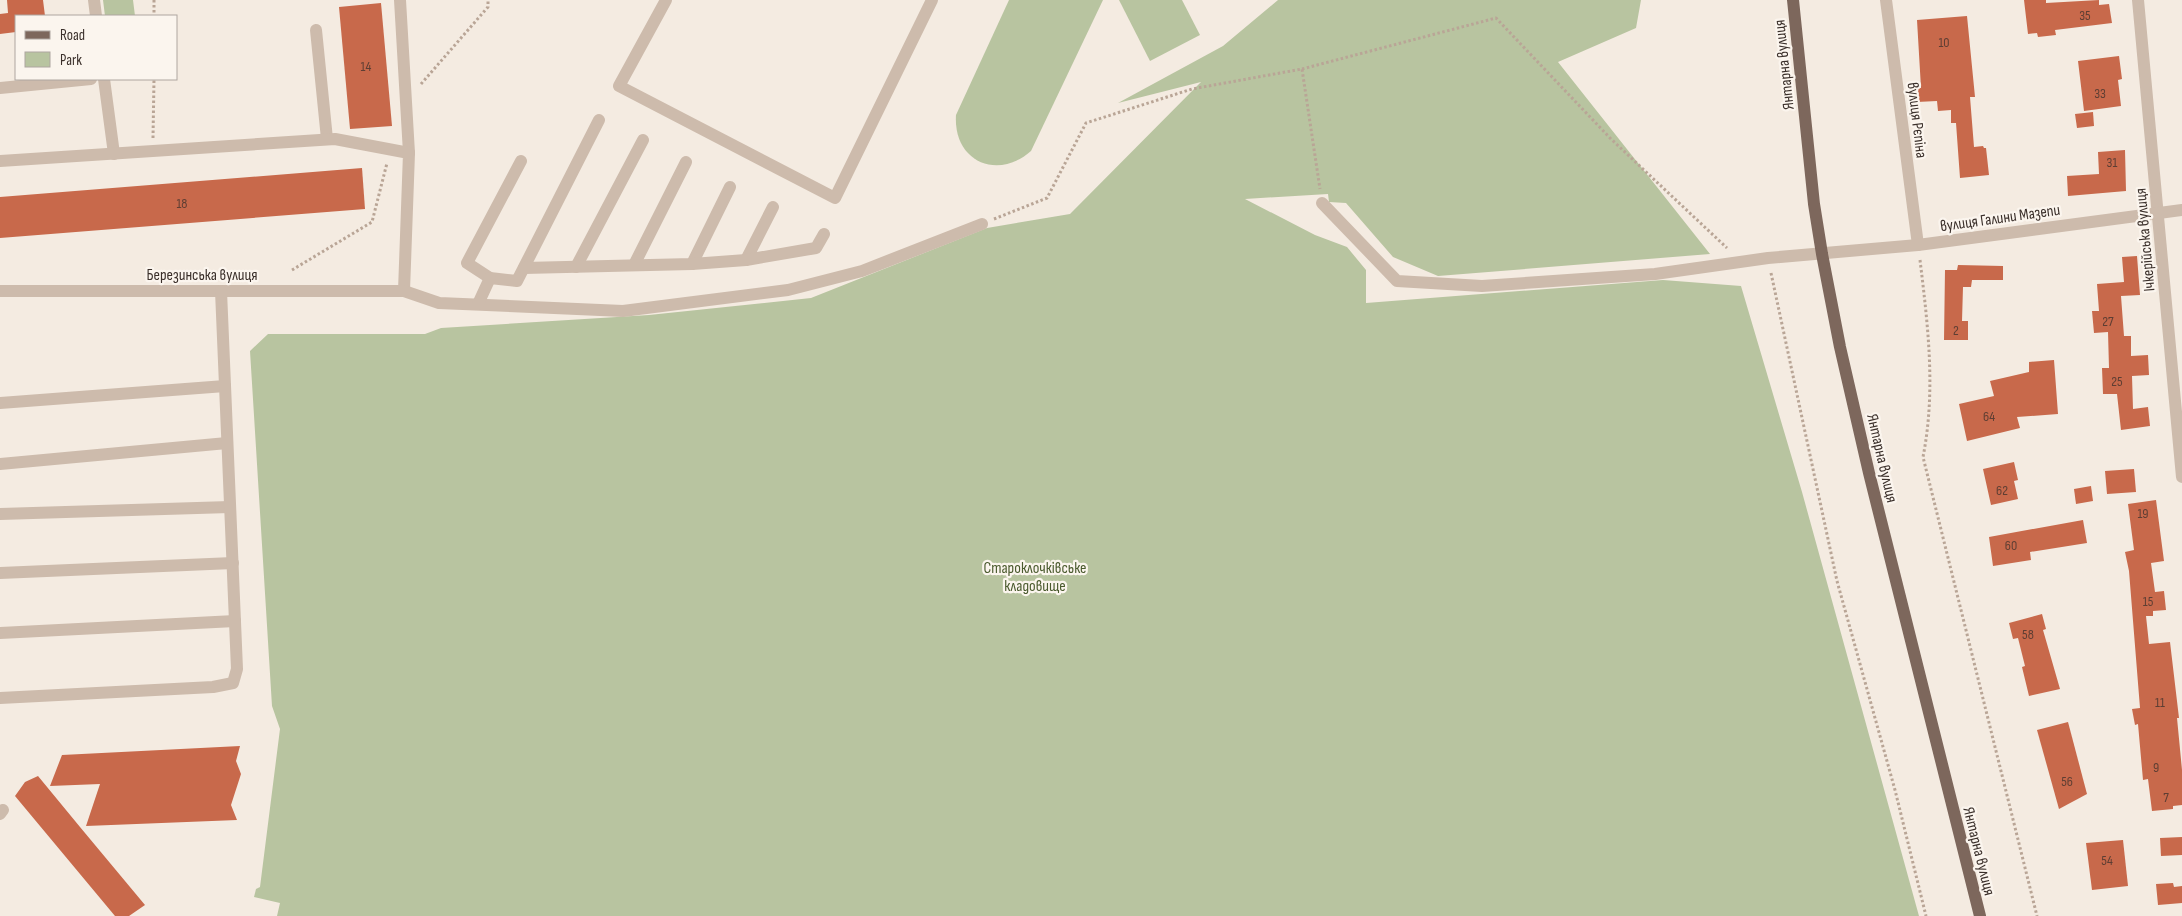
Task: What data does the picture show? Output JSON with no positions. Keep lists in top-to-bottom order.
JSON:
{
  "streets": {
    "main road": ["Янтарна вулиця"],
    "street": [
      "вулиця Рєпіна",
      "вулиця Галини Мазепи",
      "Ічкерійська вулиця",
      "Березинська вулиця"
    ]
  },
  "crossings": [
    ["Янтарна вулиця", "вулиця Галини Мазепи"],
    ["вулиця Рєпіна", "вулиця Галини Мазепи"],
    ["вулиця Галини Мазепи", "Ічкерійська вулиця"]
  ],
  "parks": ["Староклочківське кладовище"],
  "house_numbers": [
    "35",
    "10",
    "14",
    "33",
    "31",
    "18",
    "27",
    "2",
    "25",
    "64",
    "62",
    "19",
    "60",
    "15",
    "58",
    "11",
    "9",
    "56",
    "7",
    "54"
  ],
  "legend": ["Road", "Park"]
}
